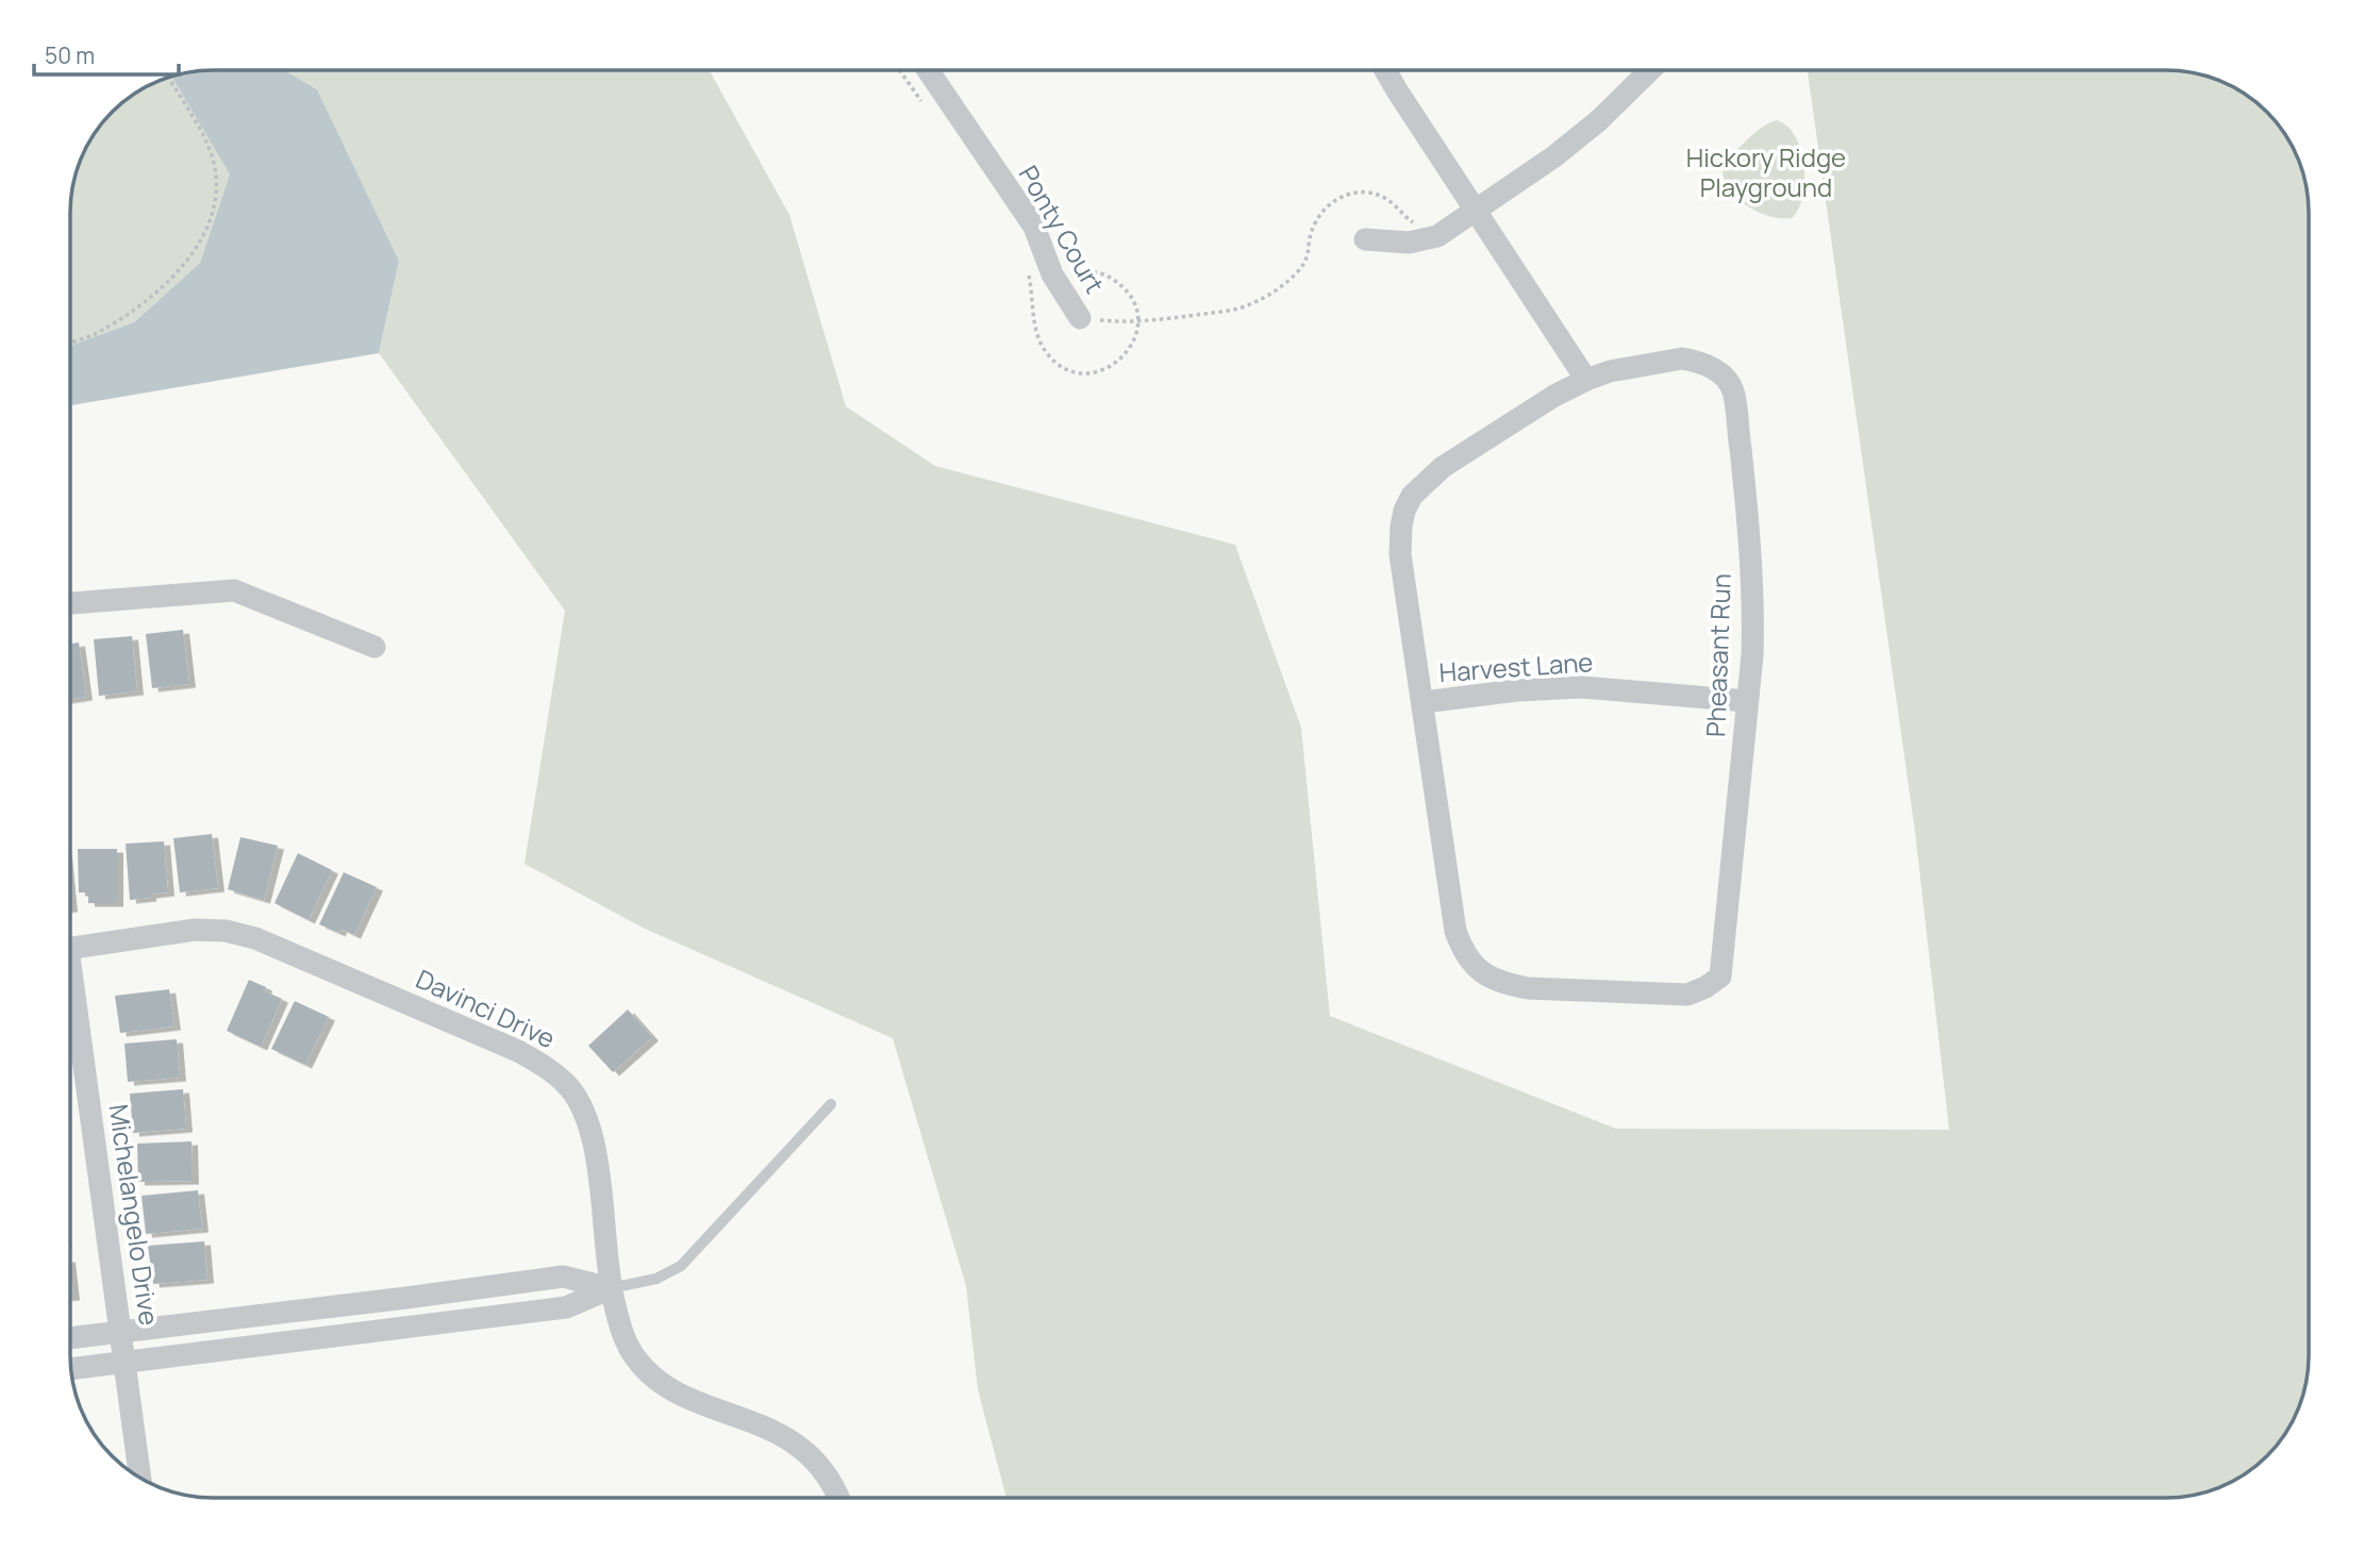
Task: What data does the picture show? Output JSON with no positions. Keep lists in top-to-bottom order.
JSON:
{
  "streets": {
    "street": [
      "Ponty Court",
      "Pheasant Run",
      "Harvest Lane",
      "Davinci Drive",
      "Michelangelo Drive"
    ]
  },
  "crossings": [
    ["Pheasant Run", "Harvest Lane"]
  ],
  "parks": ["Hickory Ridge Playground"],
  "scale_bar": "50 m"
}
